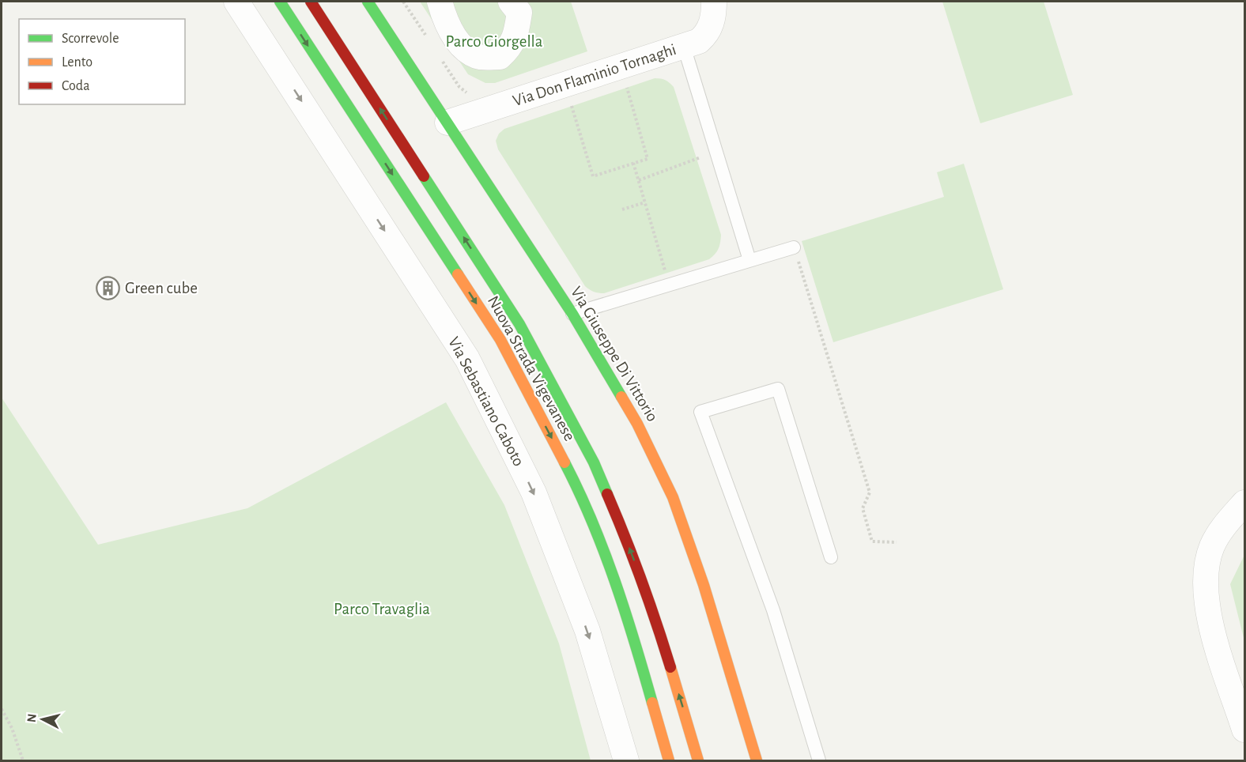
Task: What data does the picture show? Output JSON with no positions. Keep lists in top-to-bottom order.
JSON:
{
  "streets": {
    "main road": ["Via Giuseppe Di Vittorio", "Nuova Strada Vigevanese"],
    "street": ["Via Don Flaminio Tornaghi", "Via Sebastiano Caboto"]
  },
  "crossings": [
    ["Via Don Flaminio Tornaghi", "Via Giuseppe Di Vittorio"]
  ],
  "one_way": ["Via Sebastiano Caboto"],
  "parks": ["Parco Giorgella", "Parco Travaglia"],
  "places": {
    "building": ["Green cube"]
  },
  "legend": ["Scorrevole", "Lento", "Coda"],
  "north": "left"
}
